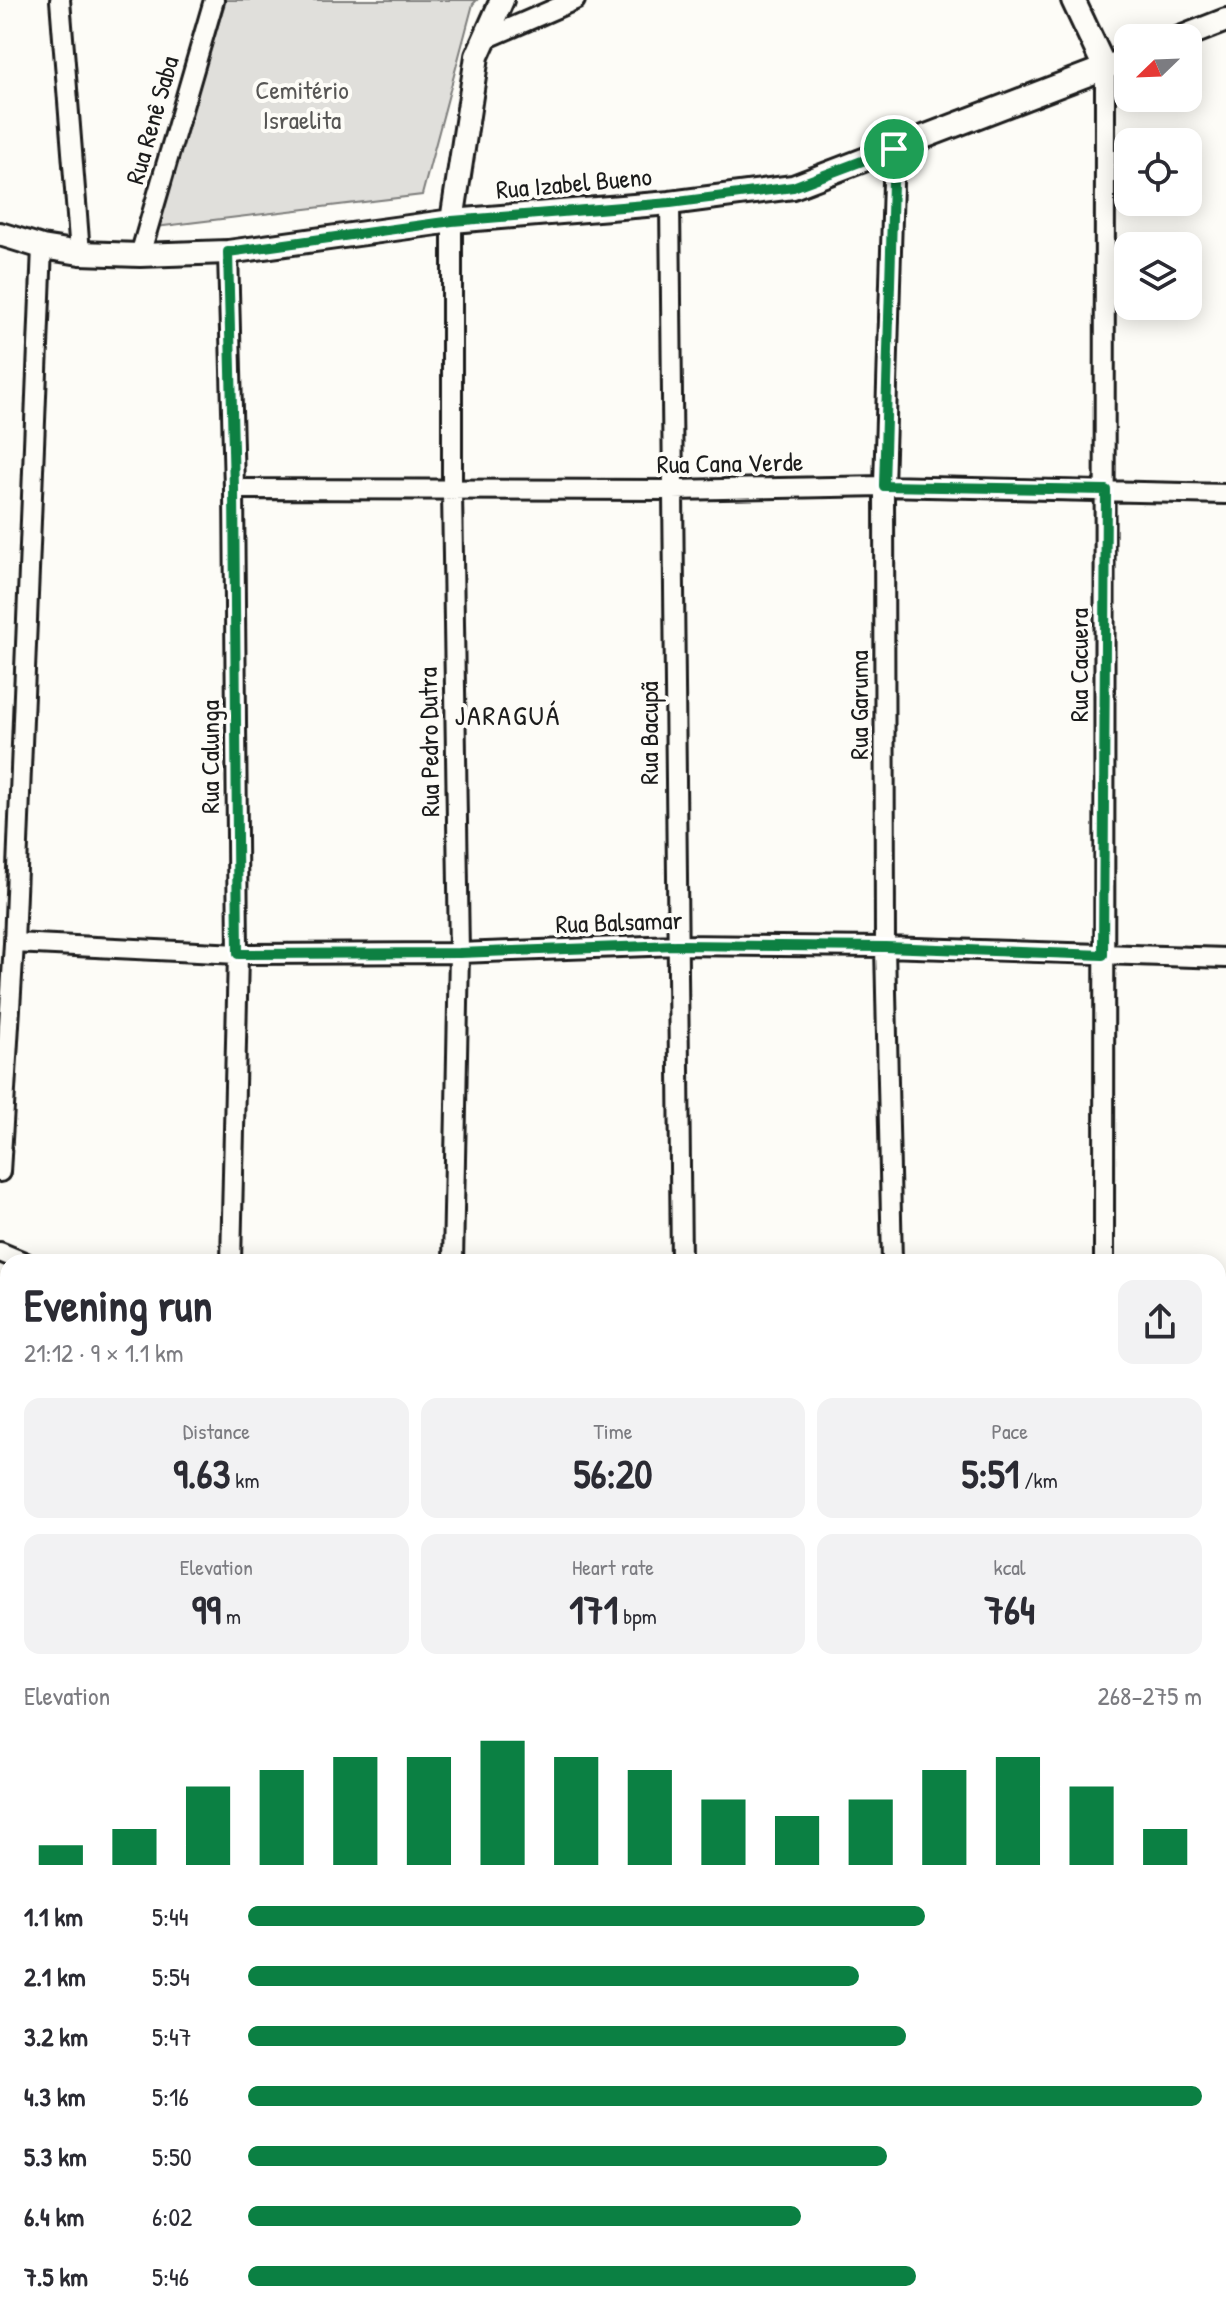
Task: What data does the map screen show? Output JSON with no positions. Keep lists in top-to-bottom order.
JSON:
{
  "streets": {
    "street": [
      "Rua Renê Saba",
      "Rua Izabel Bueno",
      "Rua Cana Verde",
      "Rua Cacuera",
      "Rua Garuma",
      "Rua Bacupã",
      "Rua Pedro Dutra",
      "Rua Calunga",
      "Rua Balsamar"
    ]
  },
  "crossings": [
    ["Rua Renê Saba", "Rua Izabel Bueno"],
    ["Rua Izabel Bueno", "Rua Cacuera"],
    ["Rua Izabel Bueno", "Rua Garuma"],
    ["Rua Izabel Bueno", "Rua Bacupã"],
    ["Rua Izabel Bueno", "Rua Pedro Dutra"],
    ["Rua Izabel Bueno", "Rua Calunga"],
    ["Rua Cana Verde", "Rua Cacuera"],
    ["Rua Cana Verde", "Rua Garuma"],
    ["Rua Cana Verde", "Rua Bacupã"],
    ["Rua Cana Verde", "Rua Pedro Dutra"],
    ["Rua Cana Verde", "Rua Calunga"],
    ["Rua Cacuera", "Rua Balsamar"],
    ["Rua Garuma", "Rua Balsamar"],
    ["Rua Bacupã", "Rua Balsamar"],
    ["Rua Pedro Dutra", "Rua Balsamar"],
    ["Rua Calunga", "Rua Balsamar"]
  ],
  "districts": ["JARAGUÁ"],
  "parks": ["Cemitério Israelita"],
  "north": "bottom left",
  "page": {
    "heading": ["Evening run", "21:12 · 9 × 1.1 km"],
    "stats": [
      ["Distance", "9.63 km"],
      ["Time", "56:20"],
      ["Pace", "5:51 /km"],
      ["Elevation", "99 m"],
      ["Heart rate", "171 bpm"],
      ["kcal", "764"]
    ],
    "chart": ["Elevation", "268–275 m"],
    "list": [
      {
        "name": "1.1 km",
        "note": "5:44"
      },
      {
        "name": "2.1 km",
        "note": "5:54"
      },
      {
        "name": "3.2 km",
        "note": "5:47"
      },
      {
        "name": "4.3 km",
        "note": "5:16"
      },
      {
        "name": "5.3 km",
        "note": "5:50"
      },
      {
        "name": "6.4 km",
        "note": "6:02"
      },
      {
        "name": "7.5 km",
        "note": "5:46"
      }
    ]
  }
}
